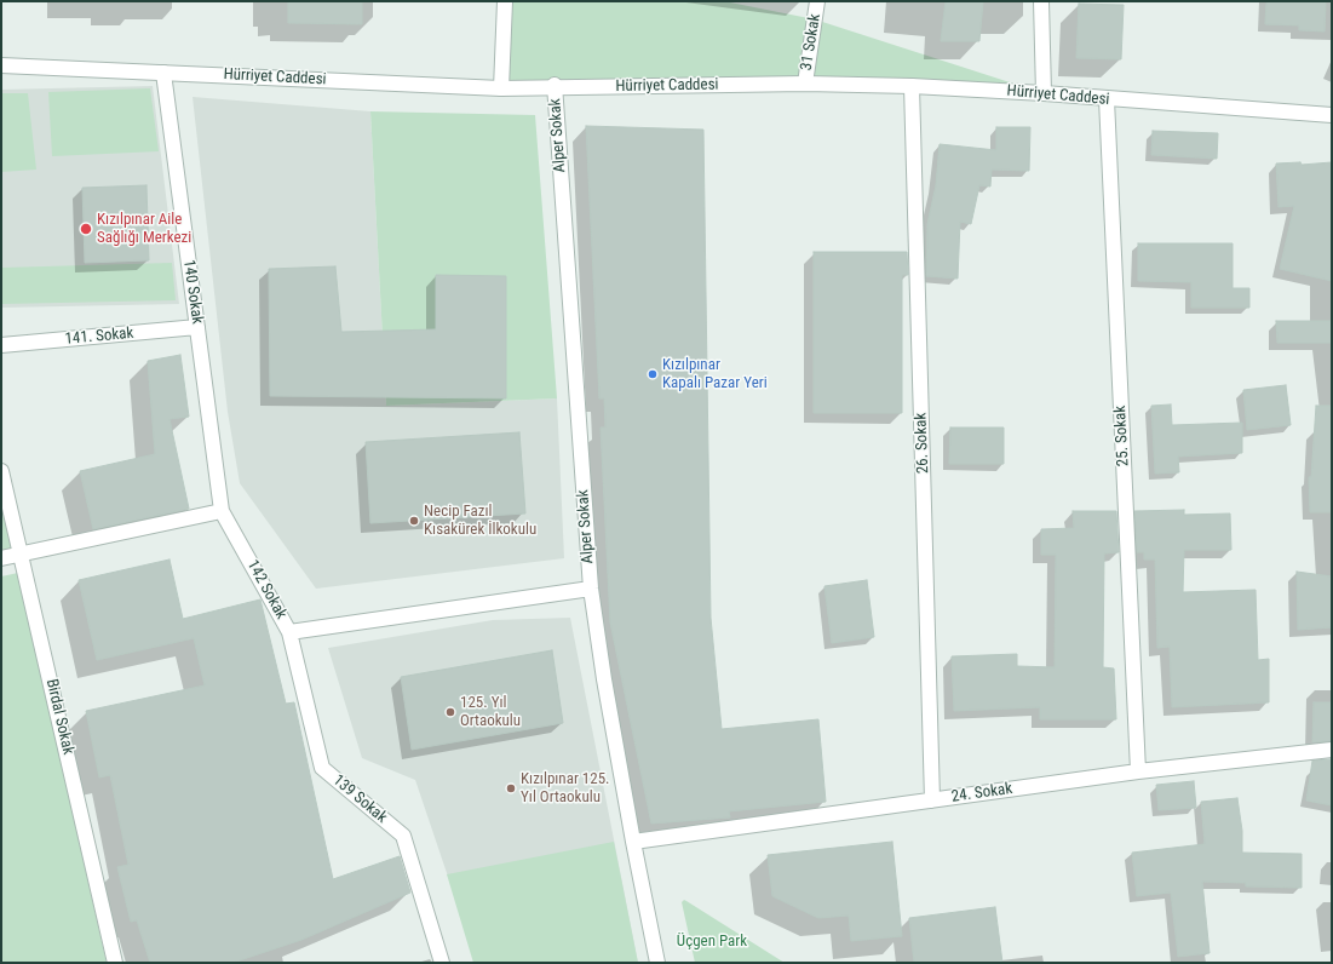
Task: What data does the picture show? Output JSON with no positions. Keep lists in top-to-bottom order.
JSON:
{
  "streets": {
    "street": [
      "31 Sokak",
      "Hürriyet Caddesi",
      "Alper Sokak",
      "140 Sokak",
      "141. Sokak",
      "25. Sokak",
      "26. Sokak",
      "142 Sokak",
      "Birdal Sokak",
      "24. Sokak",
      "139 Sokak"
    ]
  },
  "crossings": [
    ["31 Sokak", "Hürriyet Caddesi"],
    ["Hürriyet Caddesi", "Alper Sokak"],
    ["Hürriyet Caddesi", "140 Sokak"],
    ["Hürriyet Caddesi", "25. Sokak"],
    ["Hürriyet Caddesi", "26. Sokak"],
    ["Alper Sokak", "142 Sokak"],
    ["Alper Sokak", "24. Sokak"],
    ["140 Sokak", "141. Sokak"],
    ["140 Sokak", "142 Sokak"],
    ["25. Sokak", "24. Sokak"],
    ["26. Sokak", "24. Sokak"],
    ["142 Sokak", "139 Sokak"]
  ],
  "parks": ["Üçgen Park"],
  "places": [
    "Kızılpınar Aile Sağlığı Merkezi",
    "Kızılpınar Kapalı Pazar Yeri",
    "Necip Fazıl Kısakürek İlkokulu",
    "125. Yıl Ortaokulu",
    "Kızılpınar 125. Yıl Ortaokulu"
  ]
}
